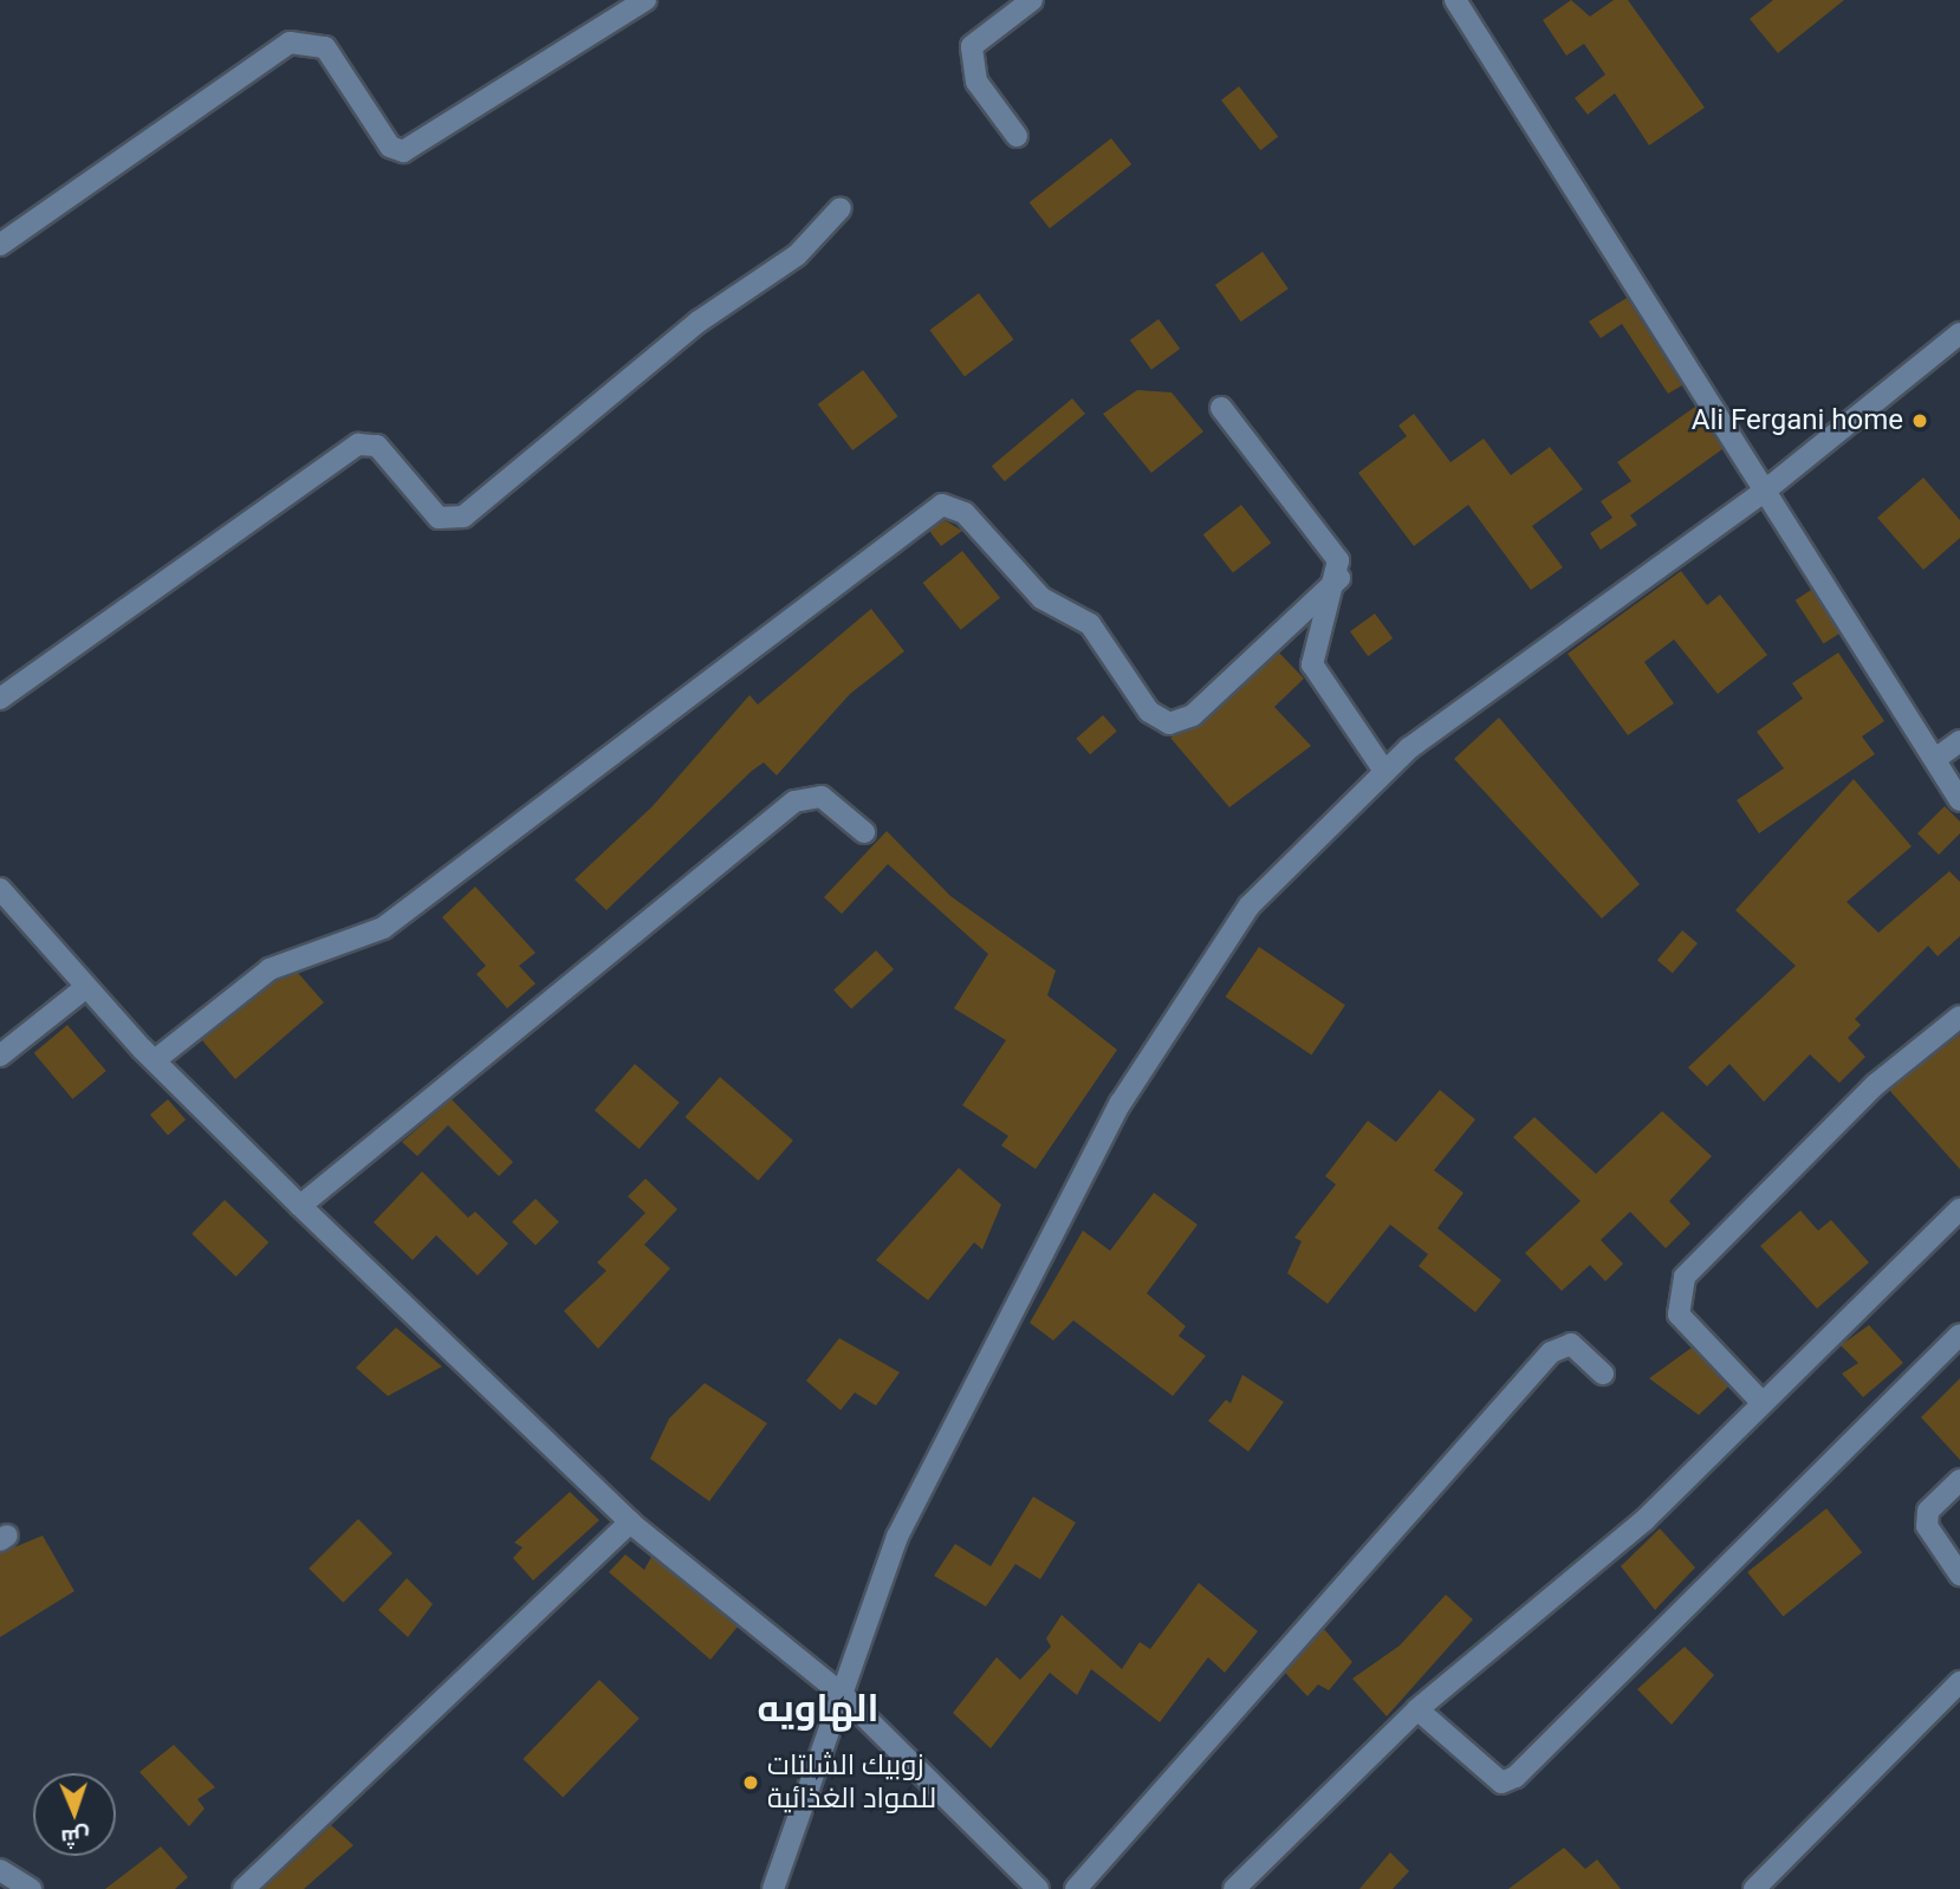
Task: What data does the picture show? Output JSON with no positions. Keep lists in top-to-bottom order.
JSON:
{
  "districts": ["الهاويه"],
  "places": ["Ali Fergani home", "زوبيك الشلتات للمواد الغذائية"],
  "north": "bottom"
}
